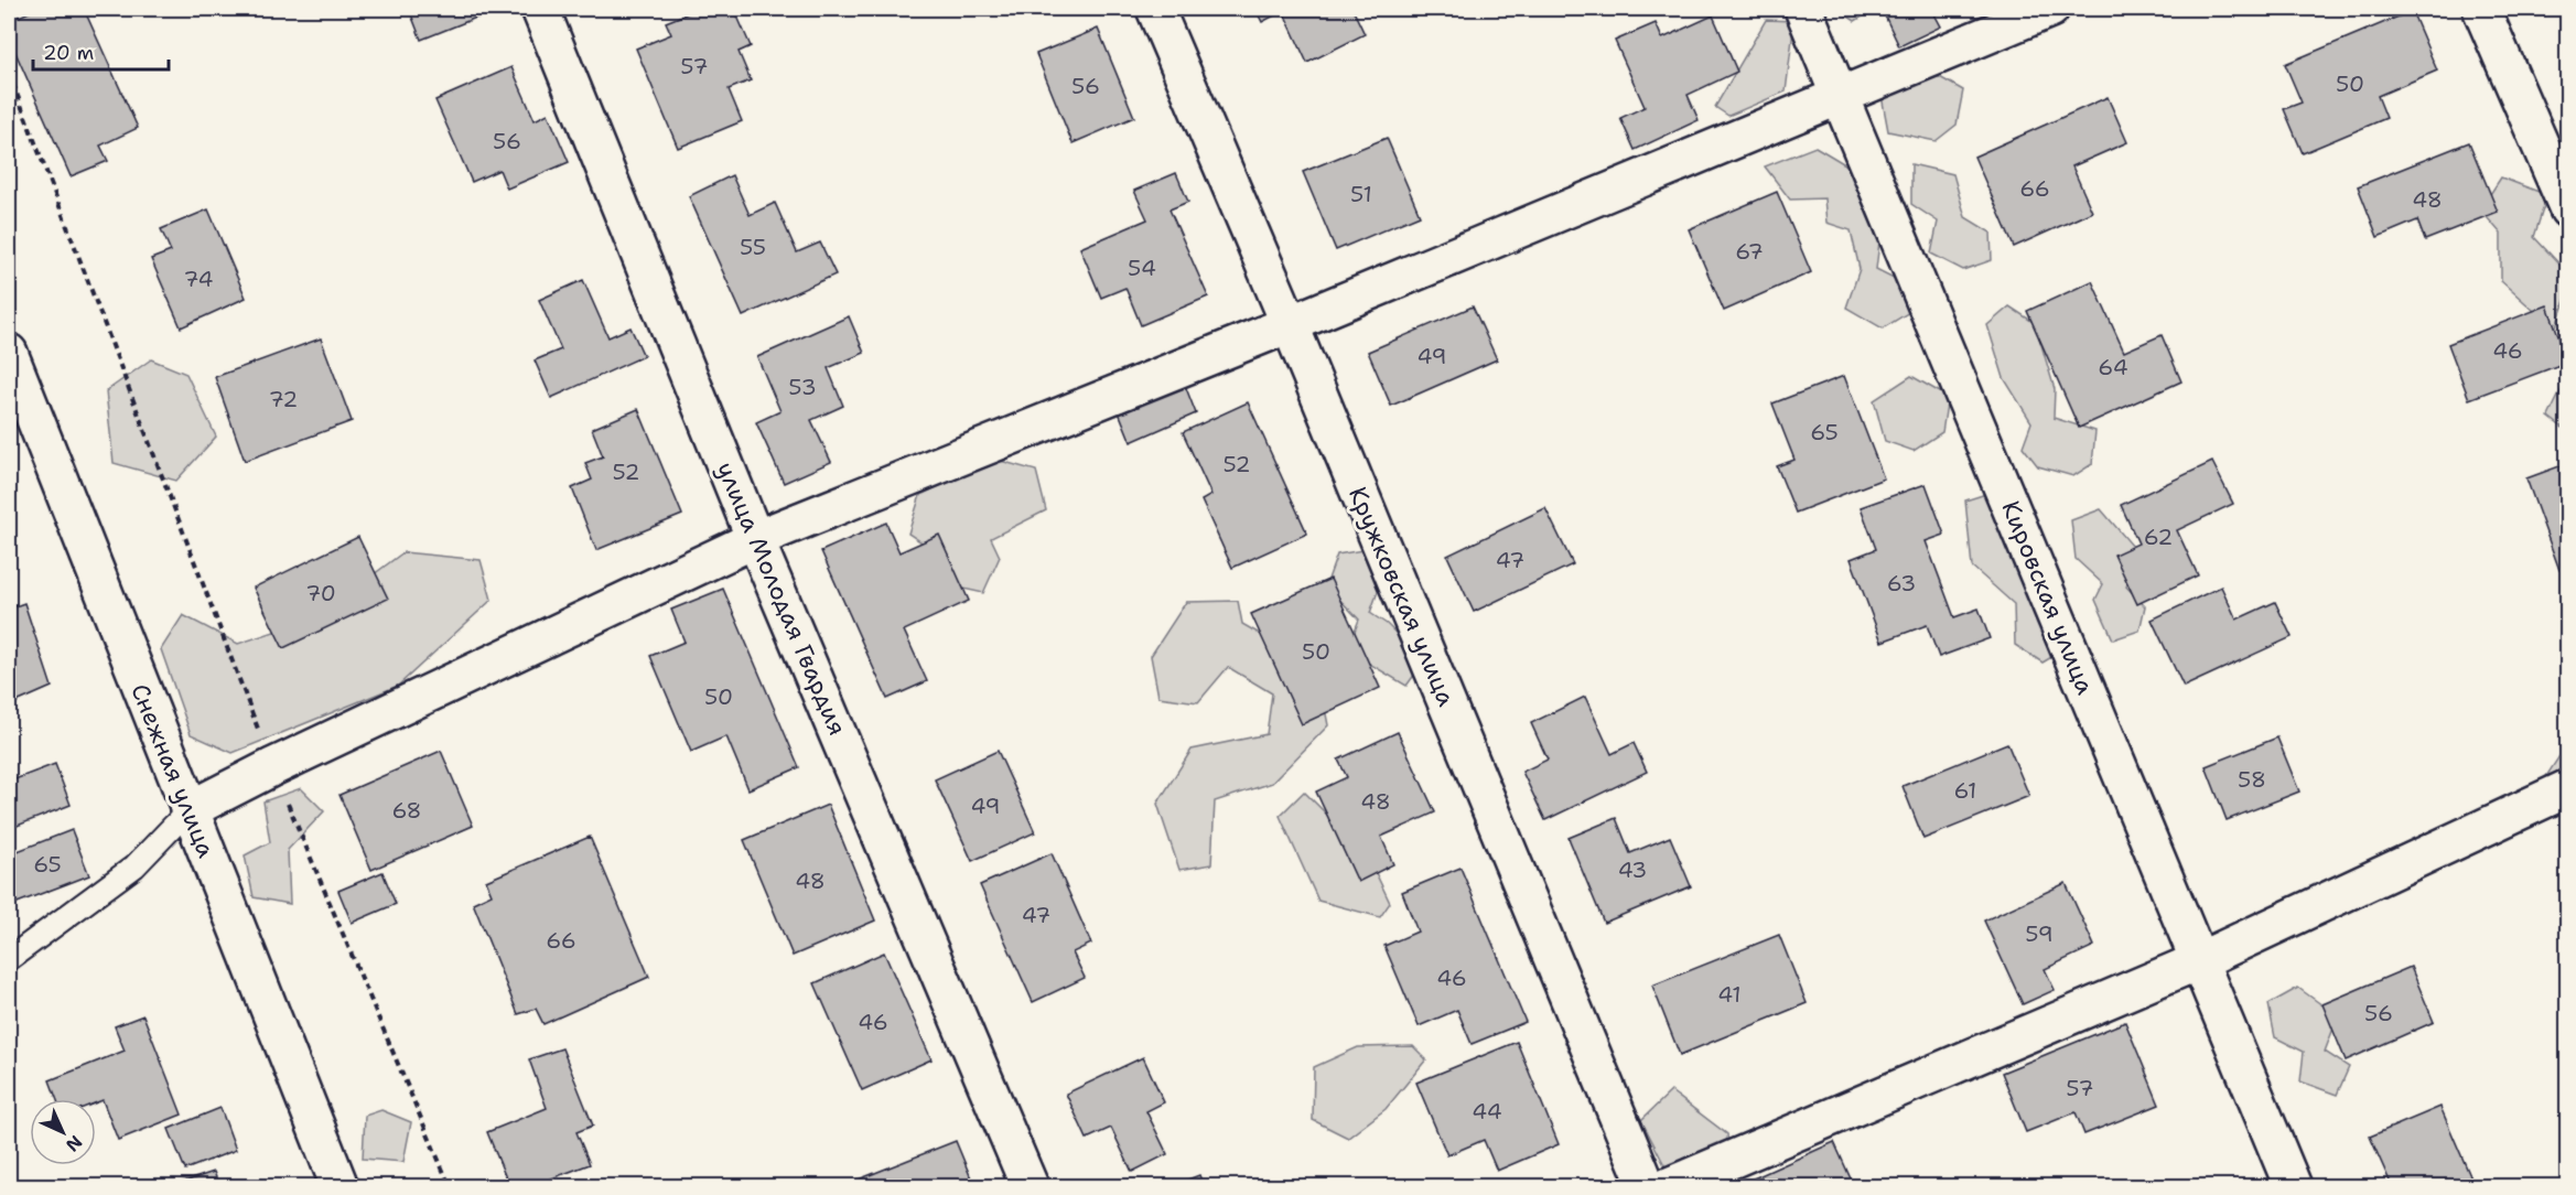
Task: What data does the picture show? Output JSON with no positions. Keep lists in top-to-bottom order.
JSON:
{
  "streets": {
    "street": [
      "Кружковская улица",
      "Кировская улица",
      "улица Молодая Гвардия",
      "Снежная улица"
    ]
  },
  "house_numbers": [
    "57",
    "50",
    "56",
    "56",
    "66",
    "51",
    "48",
    "55",
    "67",
    "54",
    "74",
    "46",
    "49",
    "64",
    "53",
    "72",
    "65",
    "52",
    "52",
    "62",
    "47",
    "63",
    "70",
    "50",
    "50",
    "58",
    "61",
    "48",
    "49",
    "68",
    "65",
    "43",
    "48",
    "47",
    "59",
    "66",
    "46",
    "41",
    "56",
    "46",
    "57",
    "44"
  ],
  "scale_bar": "20 m",
  "north": "bottom right"
}
